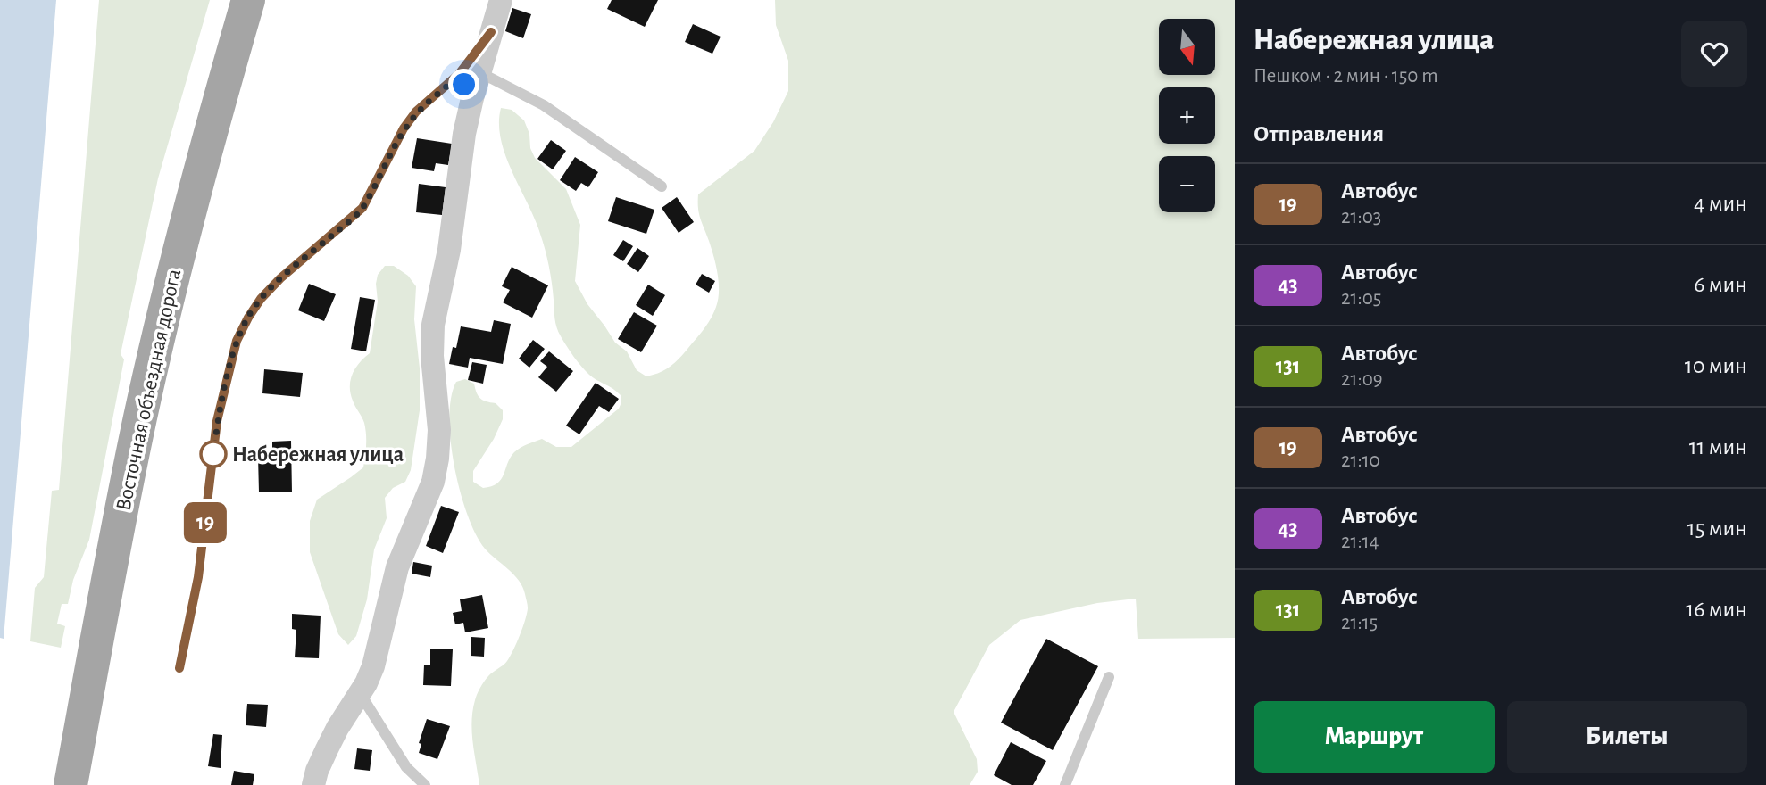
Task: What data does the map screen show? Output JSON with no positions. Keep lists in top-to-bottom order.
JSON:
{
  "streets": {
    "main road": ["Восточная объездная дорога"]
  },
  "places": ["Набережная улица"],
  "lines": ["bus line 19"],
  "north": "bottom",
  "page": {
    "on_map": "19",
    "heading": [
      ["Набережная улица", "Пешком · 2 мин · 150 m"],
      "Отправления"
    ],
    "map_buttons": ["+", "−"],
    "list": [
      {
        "mark": "19",
        "name": "Автобус",
        "note": "21:03",
        "value": "4 мин"
      },
      {
        "mark": "43",
        "name": "Автобус",
        "note": "21:05",
        "value": "6 мин"
      },
      {
        "mark": "131",
        "name": "Автобус",
        "note": "21:09",
        "value": "10 мин"
      },
      {
        "mark": "19",
        "name": "Автобус",
        "note": "21:10",
        "value": "11 мин"
      },
      {
        "mark": "43",
        "name": "Автобус",
        "note": "21:14",
        "value": "15 мин"
      },
      {
        "mark": "131",
        "name": "Автобус",
        "note": "21:15",
        "value": "16 мин"
      }
    ],
    "buttons": ["Маршрут", "Билеты"]
  }
}
